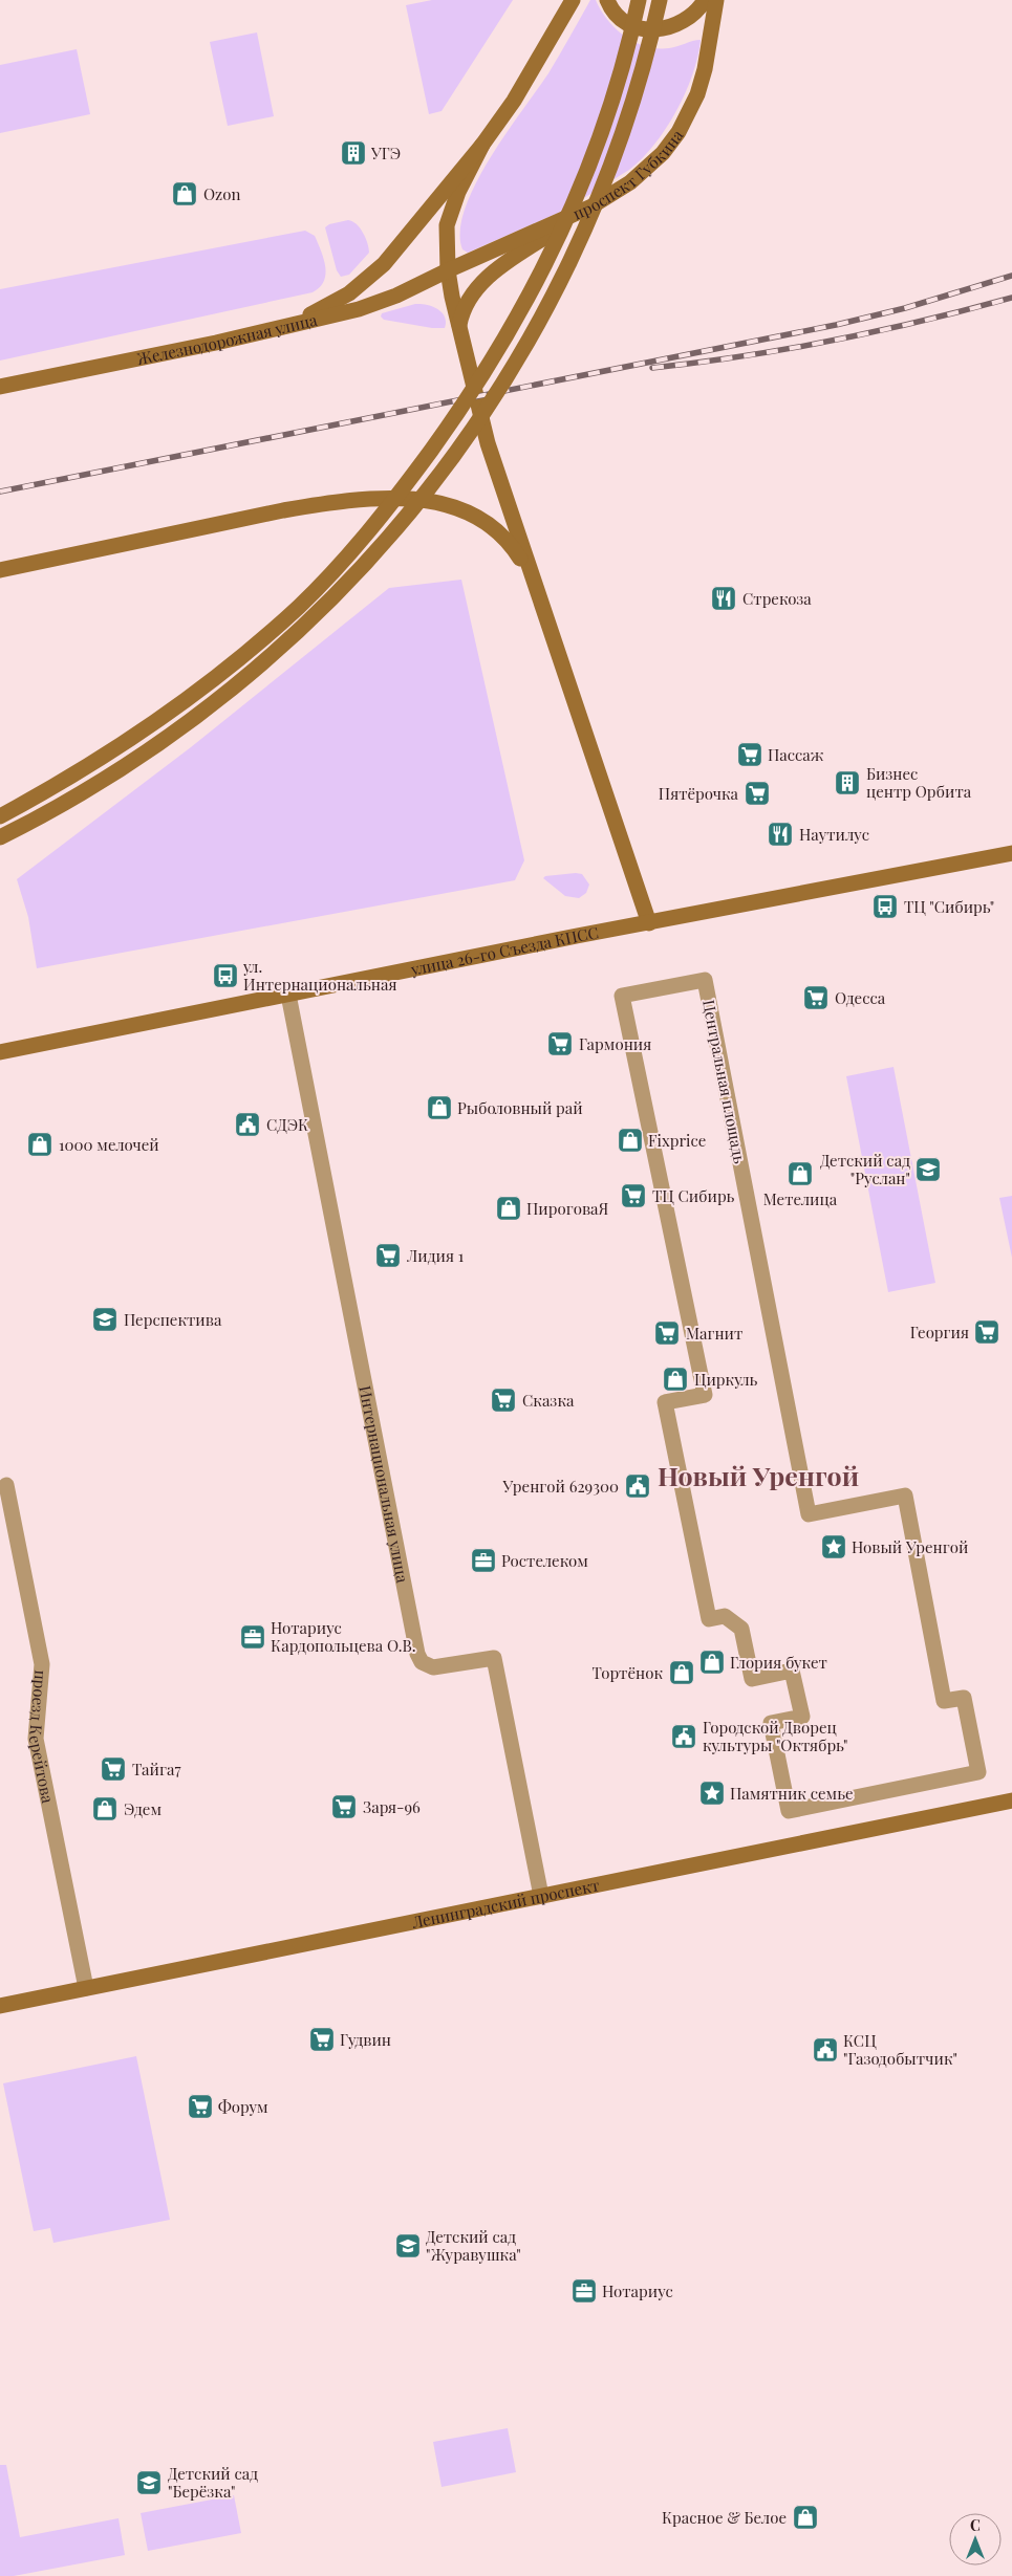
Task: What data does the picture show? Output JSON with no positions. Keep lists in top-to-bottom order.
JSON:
{
  "streets": {
    "main road": [
      "проспект Губкина",
      "Железнодорожная улица",
      "улица 26-го Съезда КПСС",
      "Ленинградский проспект"
    ],
    "street": ["Центральная площадь", "Интернациональная улица", "проезд Керейтова"]
  },
  "crossings": [
    ["проспект Губкина", "Железнодорожная улица"],
    ["улица 26-го Съезда КПСС", "Интернациональная улица"],
    ["Интернациональная улица", "Ленинградский проспект"],
    ["проезд Керейтова", "Ленинградский проспект"]
  ],
  "districts": ["Новый Уренгой"],
  "places": {
    "building": ["УГЭ", "Бизнес центр Орбита"],
    "shop": [
      "Ozon",
      "Рыболовный рай",
      "Fixprice",
      "1000 мелочей",
      "Метелица",
      "ПироговаЯ",
      "Циркуль",
      "Глория букет",
      "Тортёнок",
      "Эдем",
      "Красное & Белое"
    ],
    "restaurant": ["Стрекоза", "Наутилус"],
    "supermarket": [
      "Пассаж",
      "Пятёрочка",
      "Одесса",
      "Гармония",
      "ТЦ Сибирь",
      "Лидия 1",
      "Георгия",
      "Магнит",
      "Сказка",
      "Тайга7",
      "Заря-96",
      "Гудвин",
      "Форум"
    ],
    "bus stop": ["ТЦ \"Сибирь\"", "ул. Интернациональная"],
    "public building": [
      "СДЭК",
      "Уренгой 629300",
      "Городской Дворец культуры \"Октябрь\"",
      "КСЦ \"Газодобытчик\""
    ],
    "school or university": [
      "Детский сад \"Руслан\"",
      "Перспектива",
      "Детский сад \"Журавушка\"",
      "Детский сад \"Берёзка\""
    ],
    "place": ["Новый Уренгой", "Памятник семье"],
    "office": ["Ростелеком", "Нотариус Кардопольцева О.В.", "Нотариус"]
  },
  "north": "top"
}
